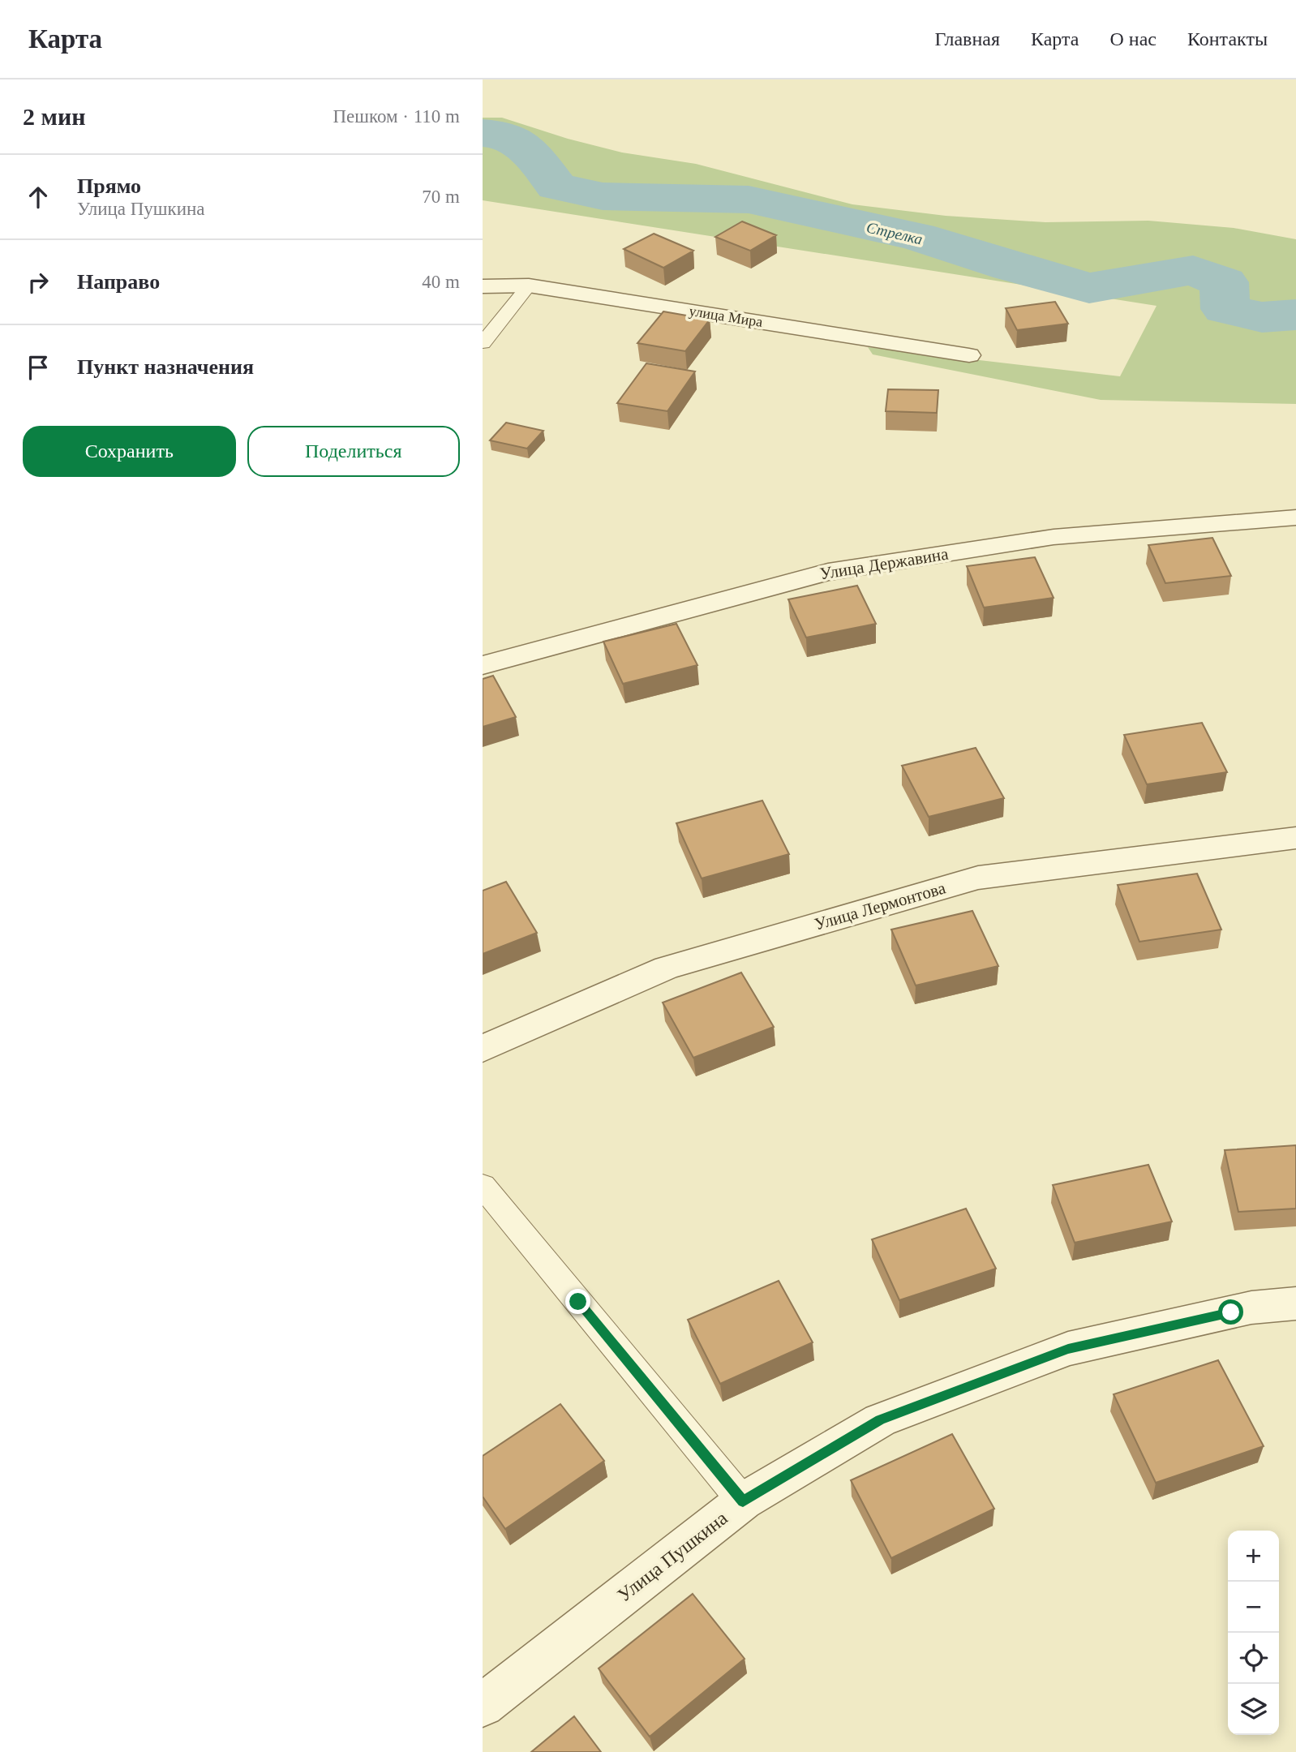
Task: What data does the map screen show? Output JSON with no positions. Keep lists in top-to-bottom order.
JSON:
{
  "streets": {
    "street": [
      "улица Мира",
      "Улица Державина",
      "Улица Лермонтова",
      "Улица Пушкина"
    ]
  },
  "water": ["Стрелка"],
  "page": {
    "header": "Карта",
    "nav": [
      "Главная",
      "Карта",
      "О нас",
      "Контакты"
    ],
    "heading": ["2 мин", "Пешком · 110 m"],
    "list": [
      ["Прямо", "Улица Пушкина", "70 m"],
      ["Направо", "40 m"],
      "Пункт назначения"
    ],
    "buttons": ["Сохранить", "Поделиться"],
    "map_buttons": ["+", "−"]
  }
}
